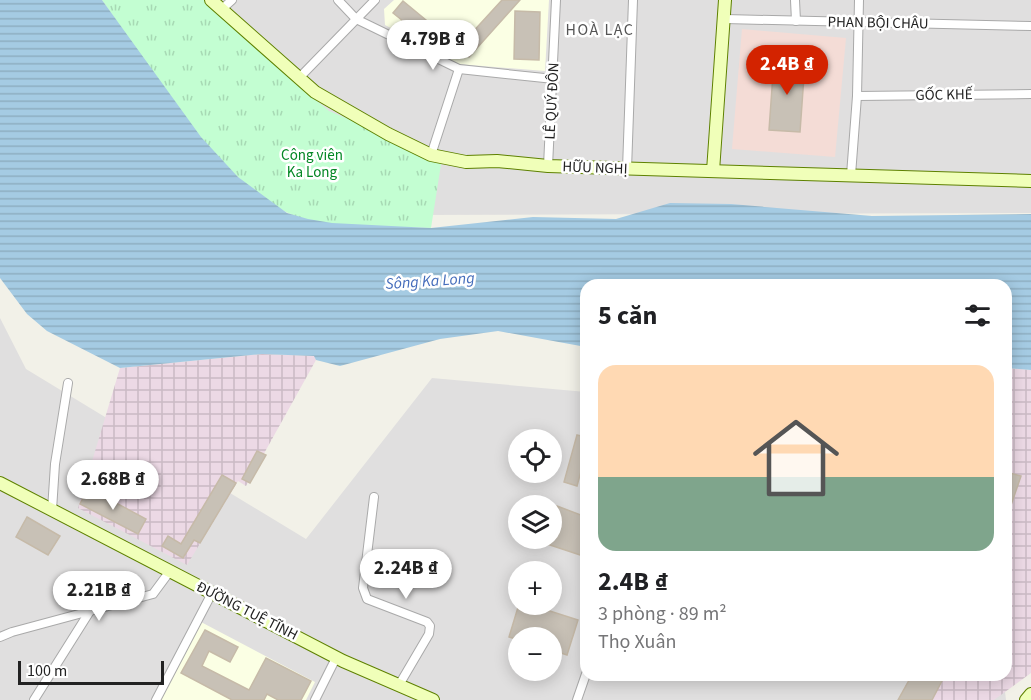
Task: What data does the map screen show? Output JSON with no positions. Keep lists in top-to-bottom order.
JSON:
{
  "streets": {
    "street": [
      "PHAN BỘI CHÂU",
      "GỐC KHẾ",
      "LÊ QUÝ ĐÔN",
      "HỮU NGHỊ",
      "ĐƯỜNG TUỆ TĨNH"
    ]
  },
  "crossings": [
    ["LÊ QUÝ ĐÔN", "HỮU NGHỊ"]
  ],
  "districts": ["HOÀ LẠC"],
  "water": ["Sông Ka Long"],
  "parks": ["Công viên Ka Long"],
  "scale_bar": "100 m",
  "page": {
    "price": [
      "4.79B ₫",
      "2.4B ₫",
      "2.68B ₫",
      "2.24B ₫",
      "2.21B ₫"
    ],
    "heading": "5 căn",
    "list": [
      {
        "name": "2.4B ₫",
        "note": "3 phòng · 89 m² · Thọ Xuân"
      }
    ],
    "map_buttons": ["+", "−"],
    "scale": "100 m"
  }
}
